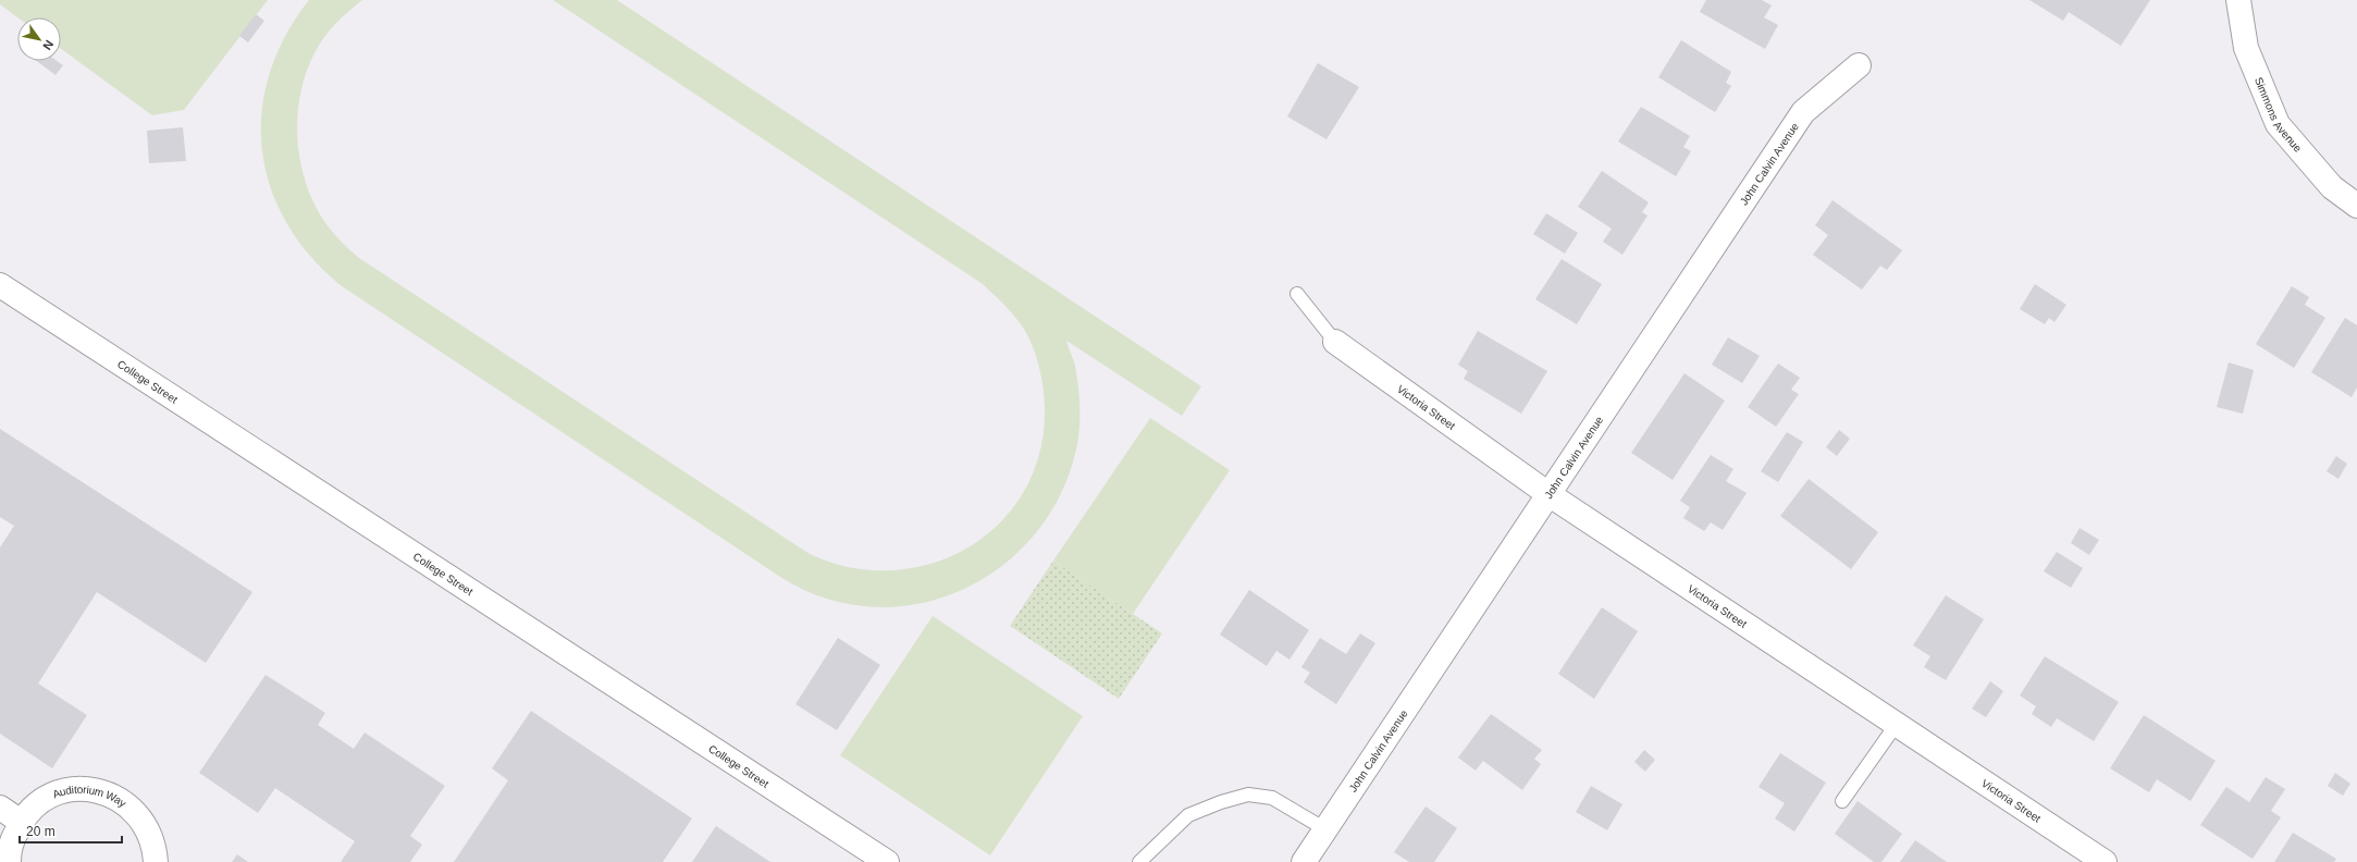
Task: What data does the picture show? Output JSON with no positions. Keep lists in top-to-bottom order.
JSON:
{
  "streets": {
    "street": [
      "Simmons Avenue",
      "John Calvin Avenue",
      "College Street",
      "Victoria Street",
      "Auditorium Way"
    ]
  },
  "crossings": [
    ["John Calvin Avenue", "Victoria Street"]
  ],
  "scale_bar": "20 m",
  "north": "bottom right"
}
